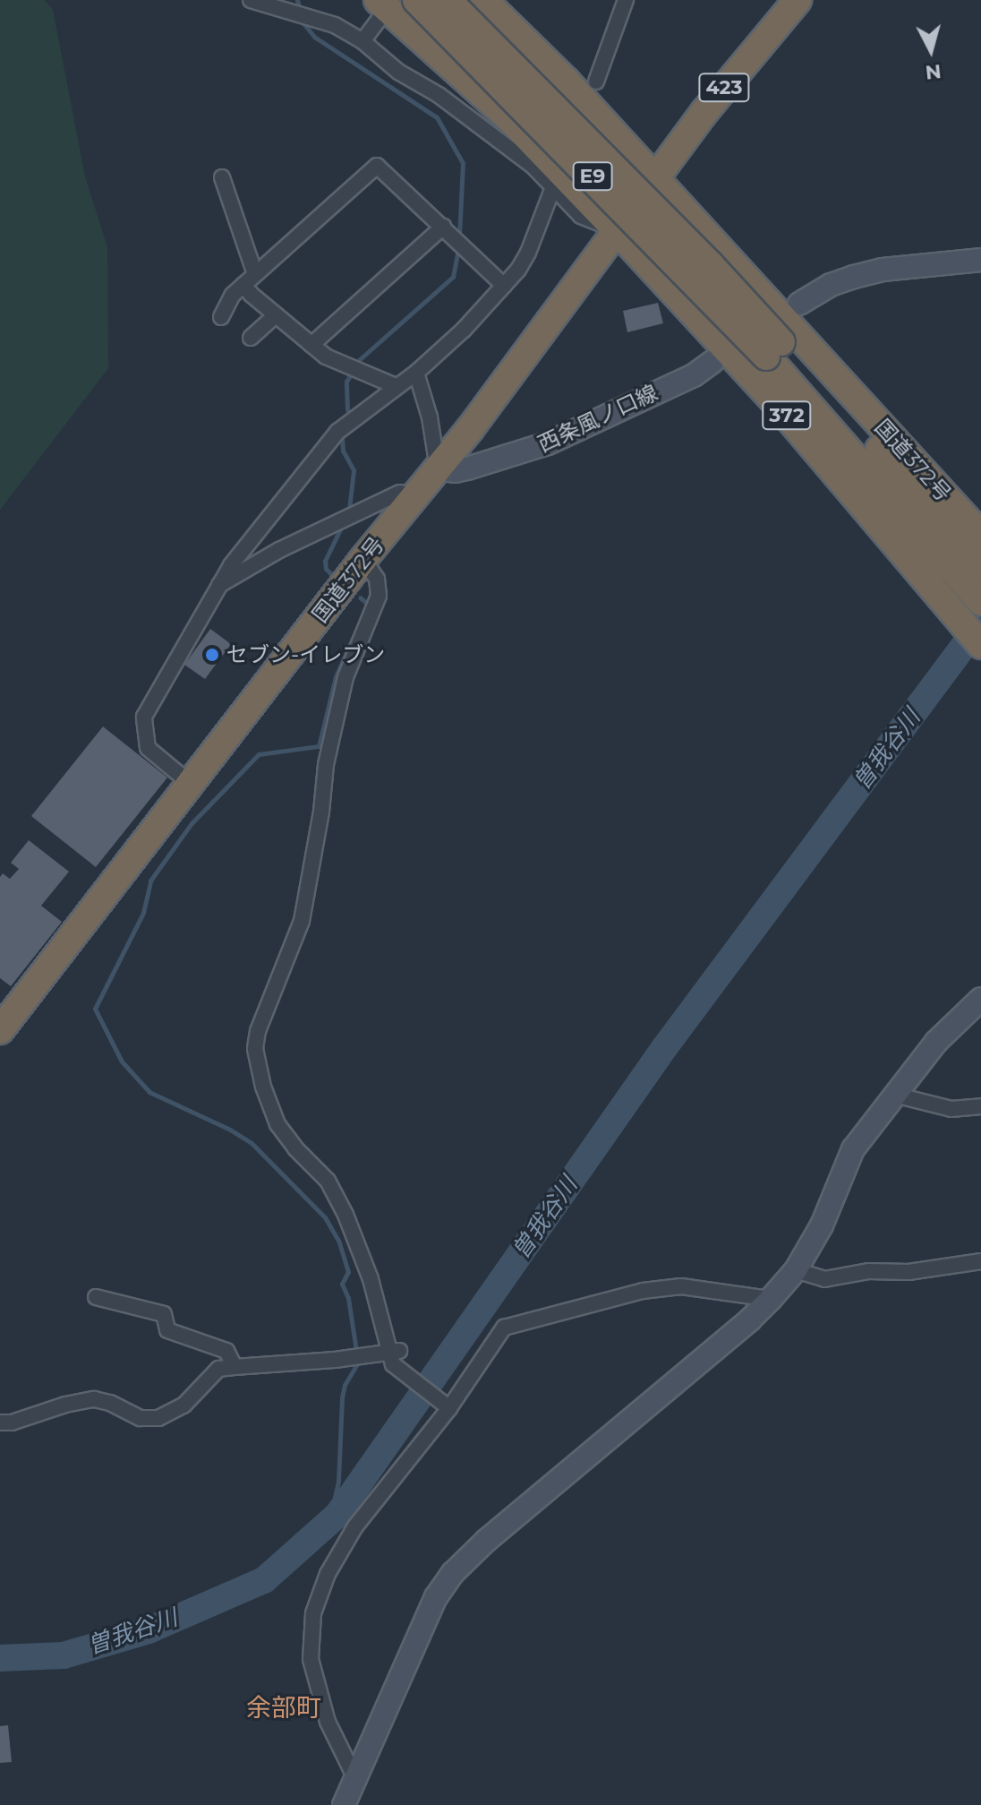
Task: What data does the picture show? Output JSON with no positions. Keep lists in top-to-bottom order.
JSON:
{
  "streets": {
    "highway": [
      "423",
      "E9",
      "372",
      "国道372号"
    ],
    "street": ["西条風ノ口線"]
  },
  "crossings": [
    ["423", "国道372号"],
    ["372", "国道372号"],
    ["西条風ノ口線", "国道372号"]
  ],
  "districts": ["余部町"],
  "water": ["曽我谷川"],
  "places": ["セブン-イレブン"],
  "north": "bottom"
}
